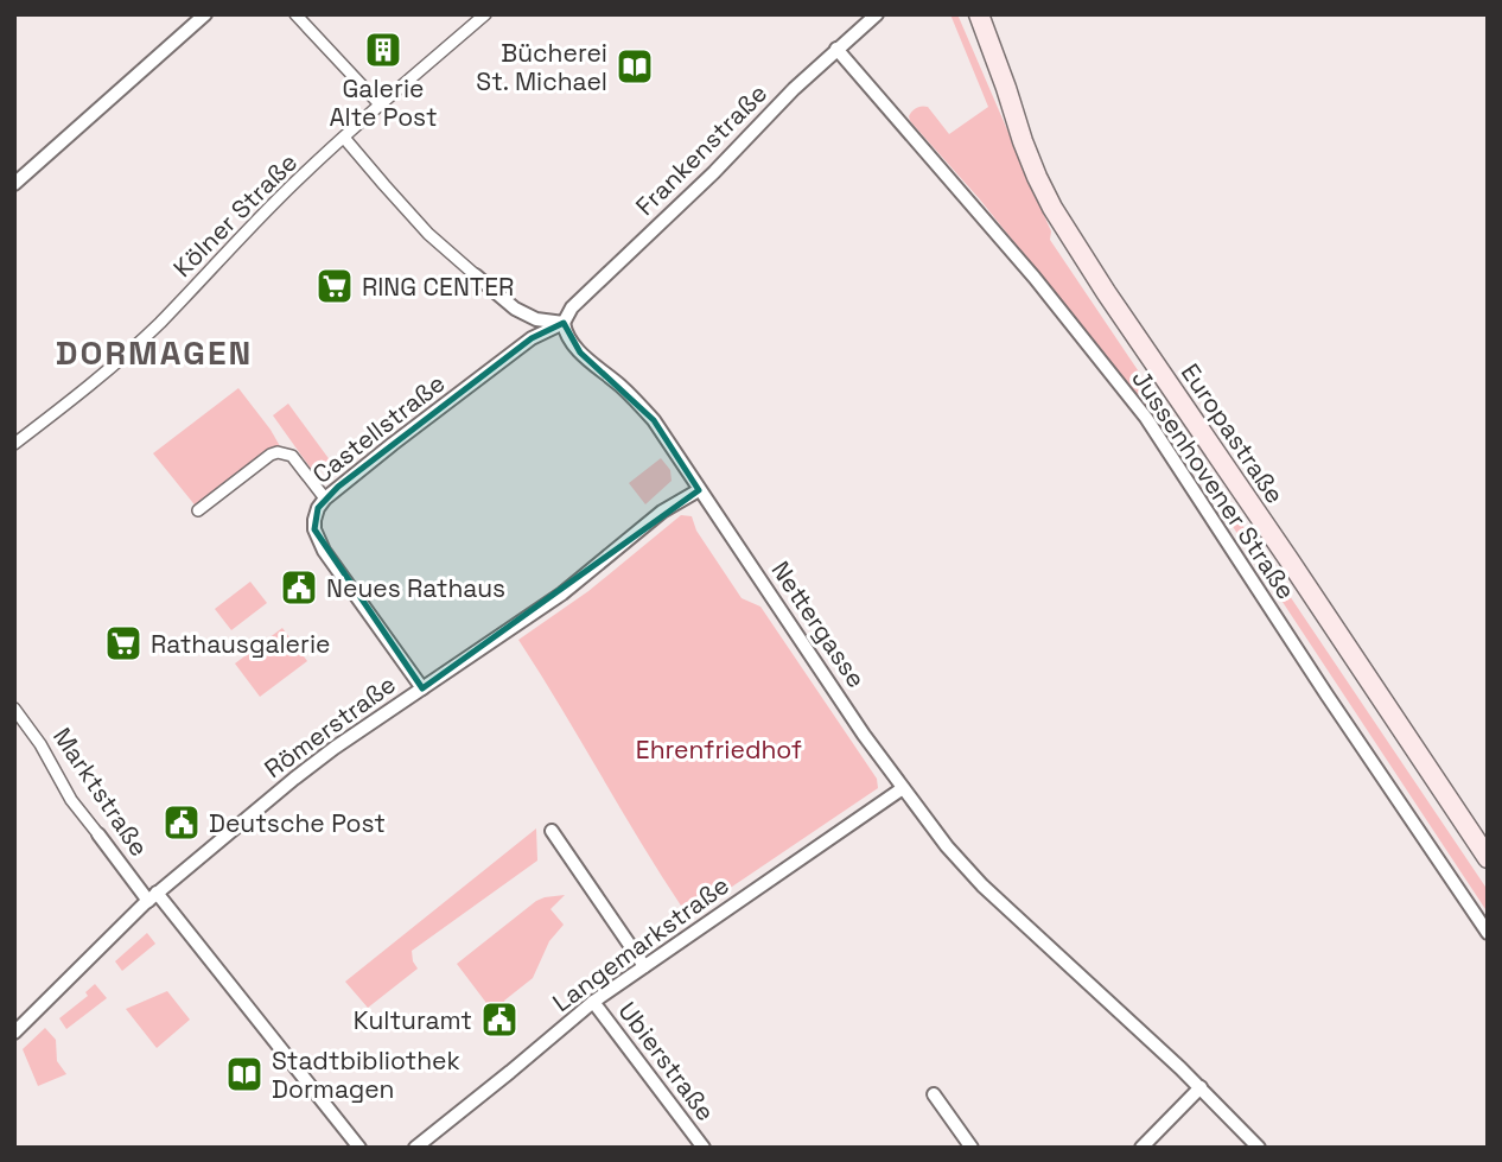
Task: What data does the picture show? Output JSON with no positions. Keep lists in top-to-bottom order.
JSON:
{
  "streets": {
    "main road": ["Europastraße"],
    "street": [
      "Frankenstraße",
      "Kölner Straße",
      "Castellstraße",
      "Jussenhovener Straße",
      "Nettergasse",
      "Römerstraße",
      "Marktstraße",
      "Langemarkstraße",
      "Ubierstraße"
    ]
  },
  "crossings": [
    ["Frankenstraße", "Castellstraße"],
    ["Frankenstraße", "Jussenhovener Straße"],
    ["Frankenstraße", "Nettergasse"],
    ["Castellstraße", "Nettergasse"],
    ["Castellstraße", "Römerstraße"],
    ["Nettergasse", "Römerstraße"],
    ["Nettergasse", "Langemarkstraße"],
    ["Römerstraße", "Marktstraße"],
    ["Langemarkstraße", "Ubierstraße"]
  ],
  "districts": ["DORMAGEN"],
  "parks": ["Ehrenfriedhof"],
  "places": {
    "building": ["Galerie Alte Post"],
    "library": ["Bücherei St. Michael", "Stadtbibliothek Dormagen"],
    "supermarket": ["RING CENTER", "Rathausgalerie"],
    "public building": ["Neues Rathaus", "Deutsche Post", "Kulturamt"]
  }
}
